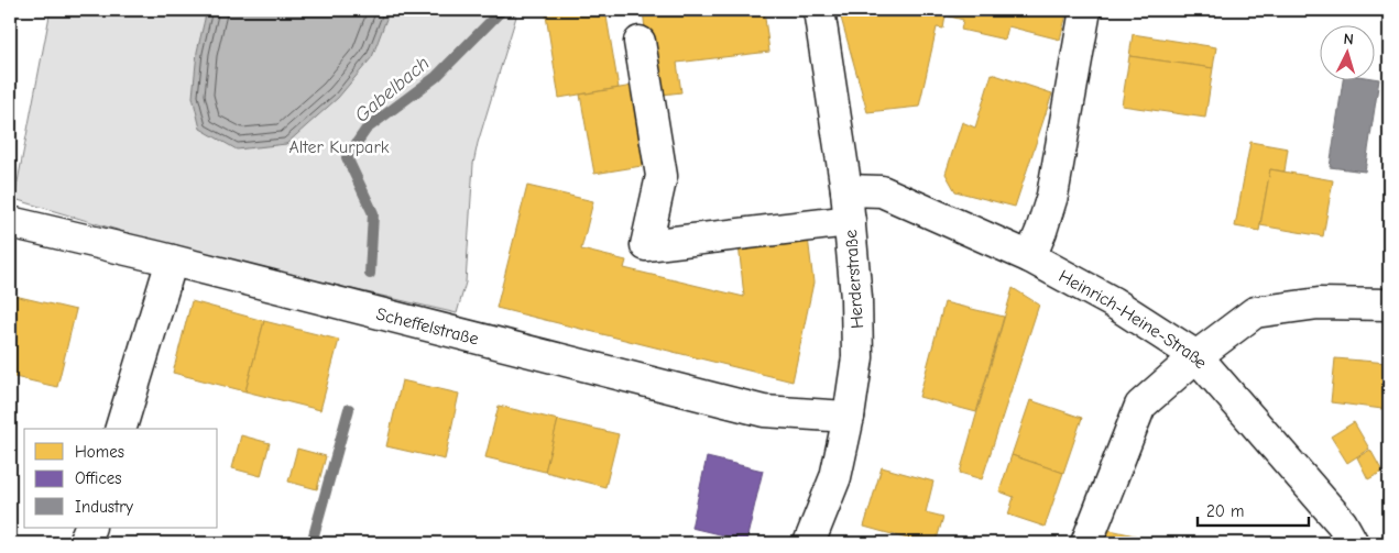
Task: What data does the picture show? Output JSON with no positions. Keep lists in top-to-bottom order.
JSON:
{
  "streets": {
    "street": ["Herderstraße", "Heinrich-Heine-Straße", "Scheffelstraße"]
  },
  "crossings": [
    ["Herderstraße", "Heinrich-Heine-Straße"],
    ["Herderstraße", "Scheffelstraße"]
  ],
  "water": ["Gabelbach"],
  "parks": ["Alter Kurpark"],
  "legend": ["Homes", "Offices", "Industry"],
  "scale_bar": "20 m",
  "north": "top"
}
